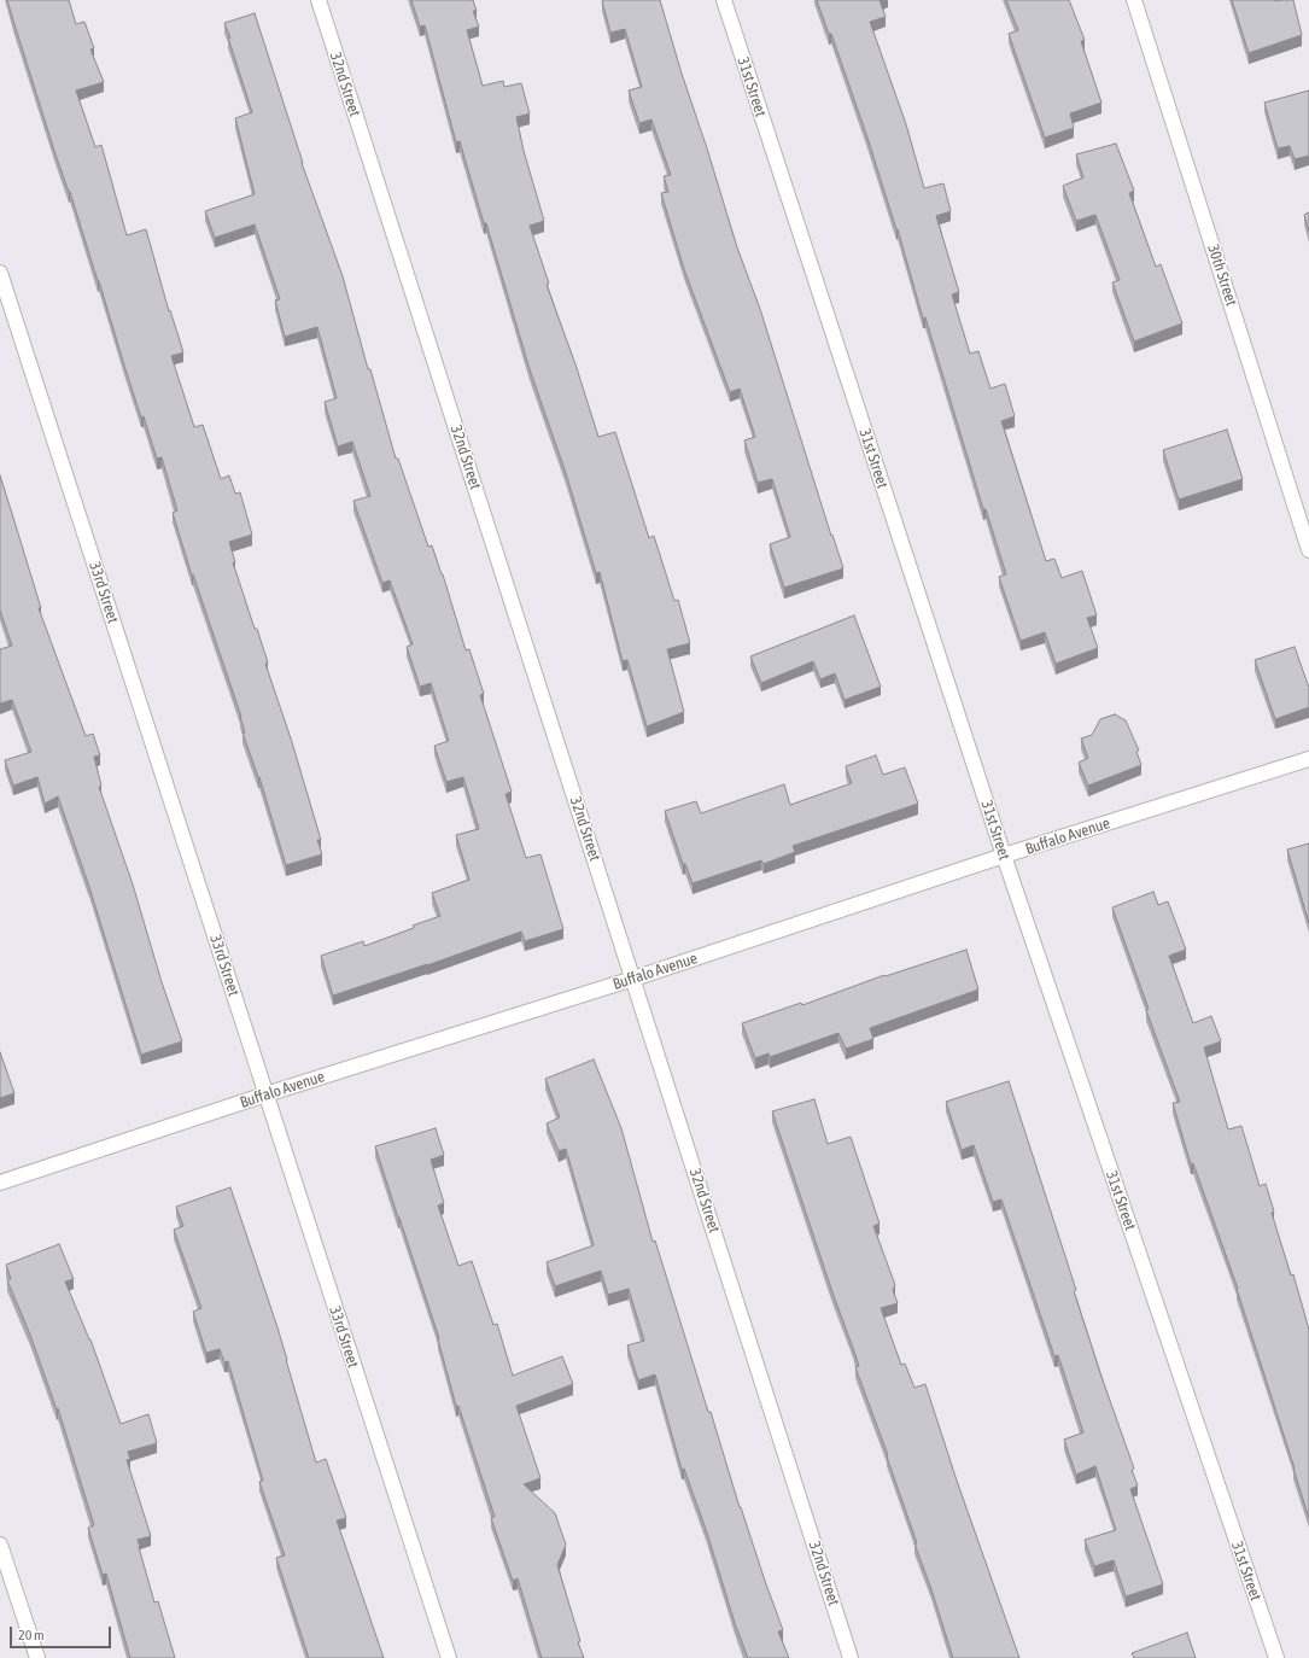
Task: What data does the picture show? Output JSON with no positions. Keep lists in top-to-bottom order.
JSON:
{
  "streets": {
    "street": [
      "32nd Street",
      "31st Street",
      "30th Street",
      "33rd Street",
      "Buffalo Avenue"
    ]
  },
  "crossings": [
    ["32nd Street", "Buffalo Avenue"],
    ["31st Street", "Buffalo Avenue"],
    ["33rd Street", "Buffalo Avenue"]
  ],
  "scale_bar": "20 m"
}
